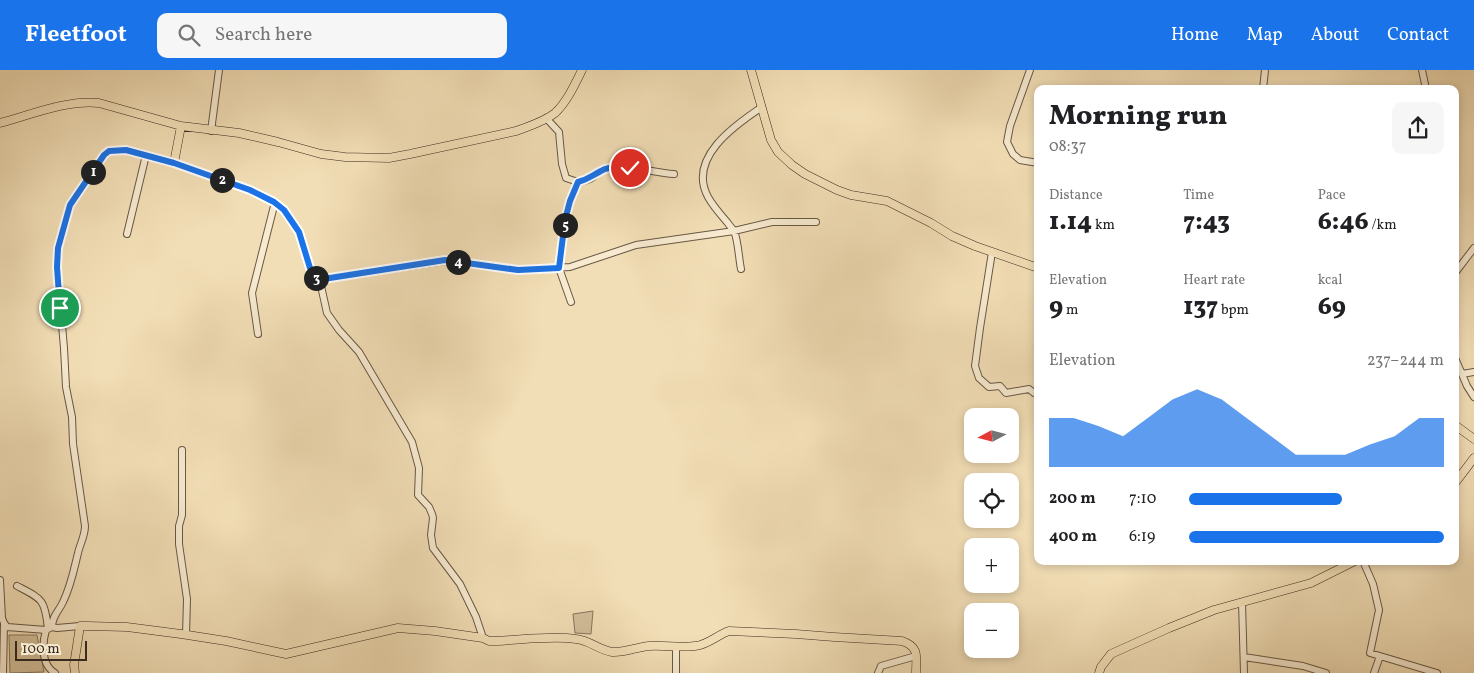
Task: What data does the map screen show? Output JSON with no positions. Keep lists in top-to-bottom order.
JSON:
{
  "scale_bar": "100 m",
  "north": "left",
  "page": {
    "header": "Fleetfoot",
    "search": "Search here",
    "nav": [
      "Home",
      "Map",
      "About",
      "Contact"
    ],
    "heading": ["Morning run", "08:37"],
    "pins": [
      "1",
      "2",
      "5",
      "4",
      "3"
    ],
    "stats": [
      ["Distance", "1.14 km"],
      ["Time", "7:43"],
      ["Pace", "6:46 /km"],
      ["Elevation", "9 m"],
      ["Heart rate", "137 bpm"],
      ["kcal", "69"]
    ],
    "chart": ["Elevation", "237–244 m"],
    "map_buttons": ["+", "−"],
    "list": [
      {
        "name": "200 m",
        "note": "7:10"
      },
      {
        "name": "400 m",
        "note": "6:19"
      }
    ],
    "scale": "100 m"
  }
}
